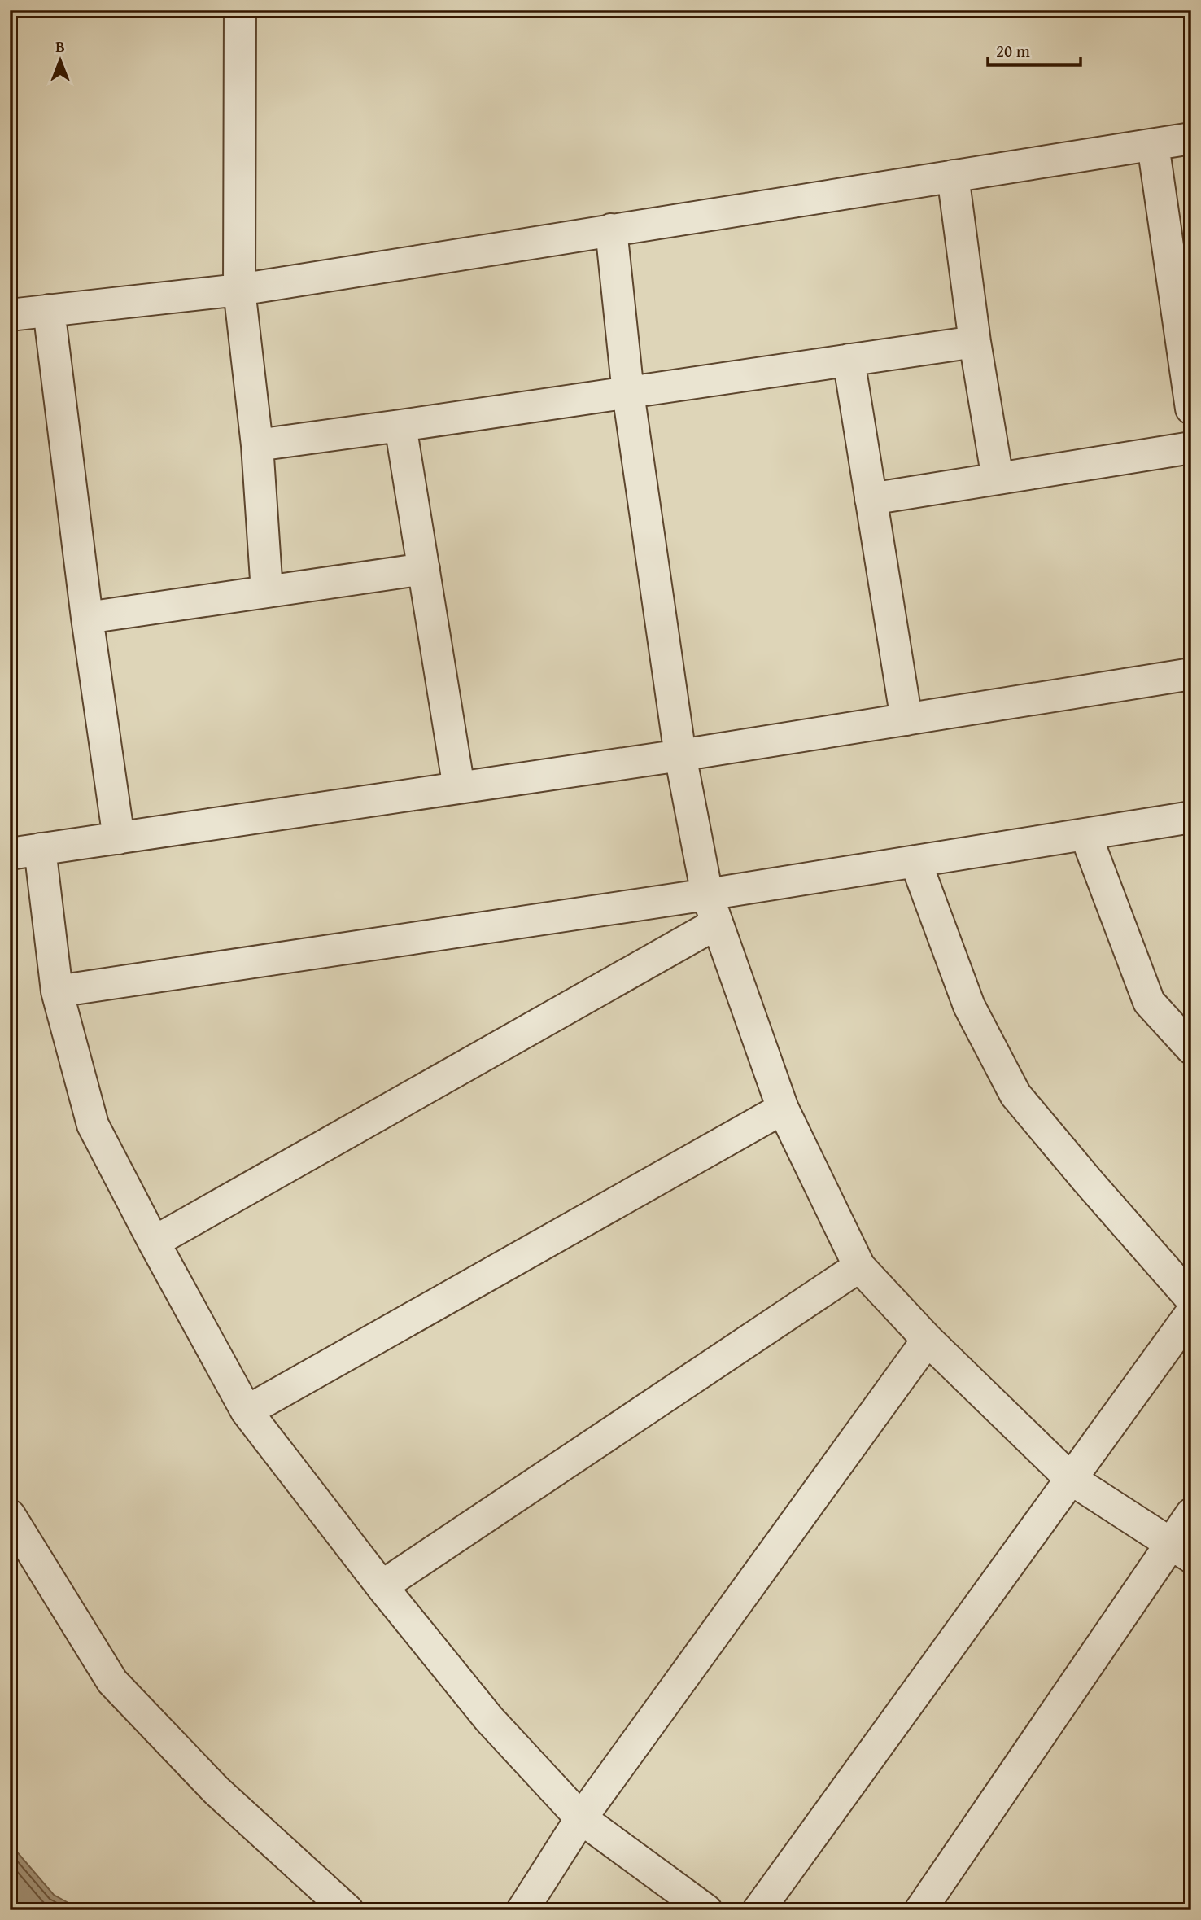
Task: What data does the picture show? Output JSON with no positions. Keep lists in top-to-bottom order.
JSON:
{
  "scale_bar": "20 m",
  "north": "top"
}
